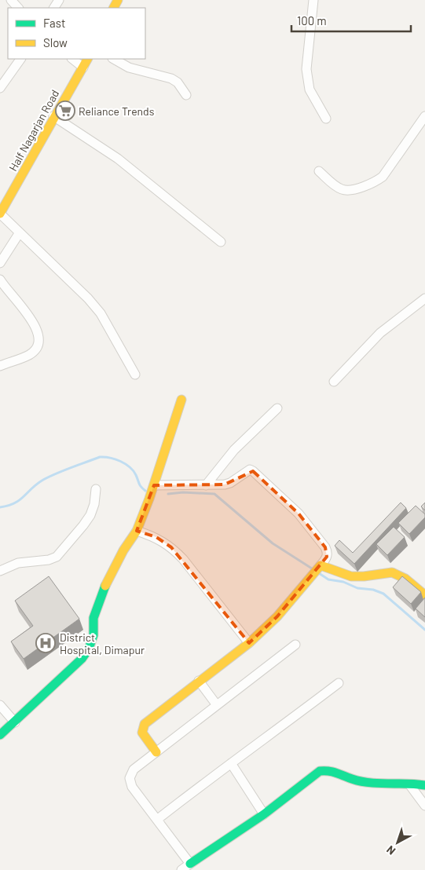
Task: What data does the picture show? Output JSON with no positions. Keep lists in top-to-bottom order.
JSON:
{
  "streets": {
    "street": ["Half Nagarjan Road"]
  },
  "places": {
    "supermarket": ["Reliance Trends"],
    "hospital": ["District Hospital, Dimapur"]
  },
  "legend": ["Fast", "Slow"],
  "scale_bar": "100 m",
  "north": "bottom left"
}
